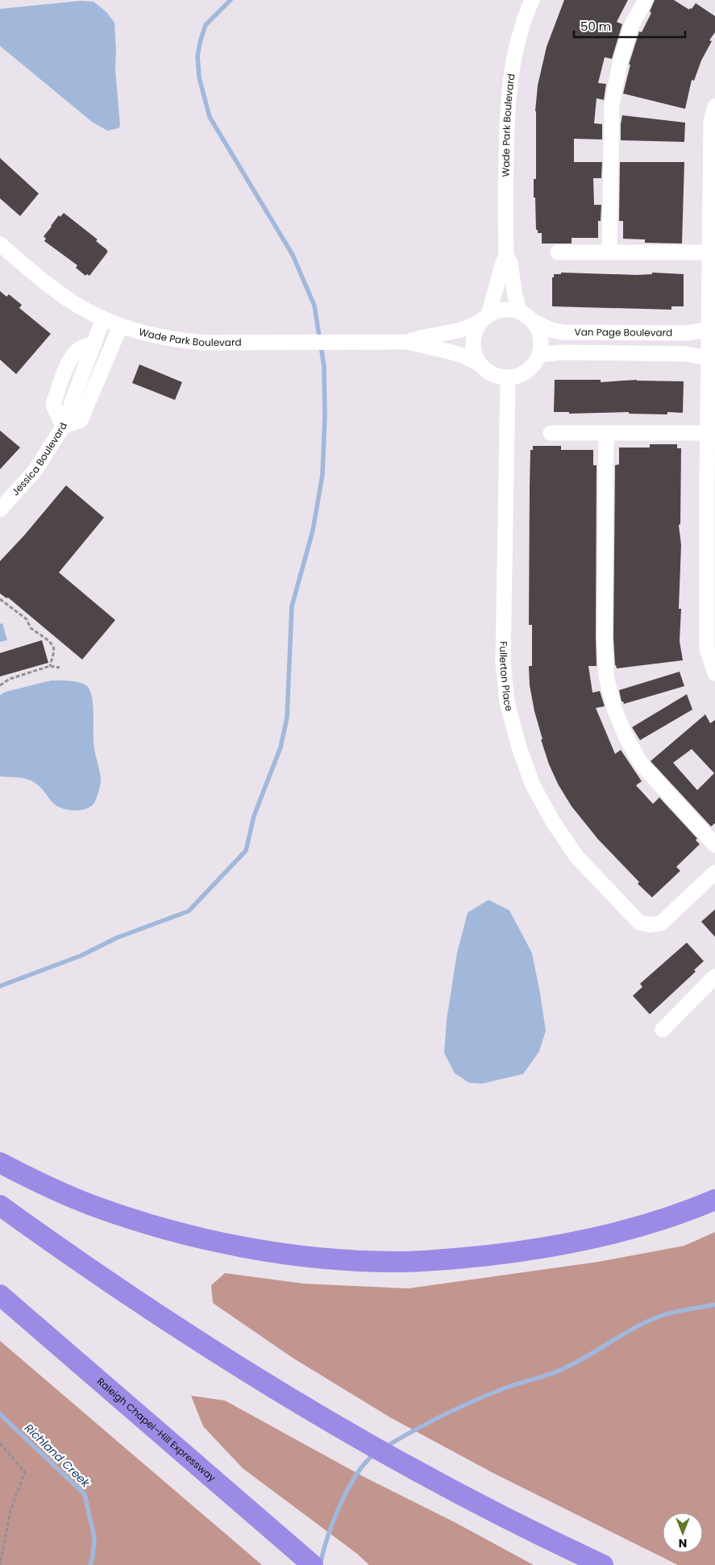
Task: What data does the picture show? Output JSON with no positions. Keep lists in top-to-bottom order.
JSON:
{
  "streets": {
    "highway": ["Raleigh Chapel–Hill Expressway"],
    "street": [
      "Wade Park Boulevard",
      "Van Page Boulevard",
      "Jessica Boulevard",
      "Fullerton Place"
    ]
  },
  "crossings": [
    ["Wade Park Boulevard", "Van Page Boulevard"],
    ["Wade Park Boulevard", "Jessica Boulevard"],
    ["Wade Park Boulevard", "Fullerton Place"],
    ["Van Page Boulevard", "Fullerton Place"]
  ],
  "water": ["Richland Creek"],
  "scale_bar": "50 m",
  "north": "bottom"
}
